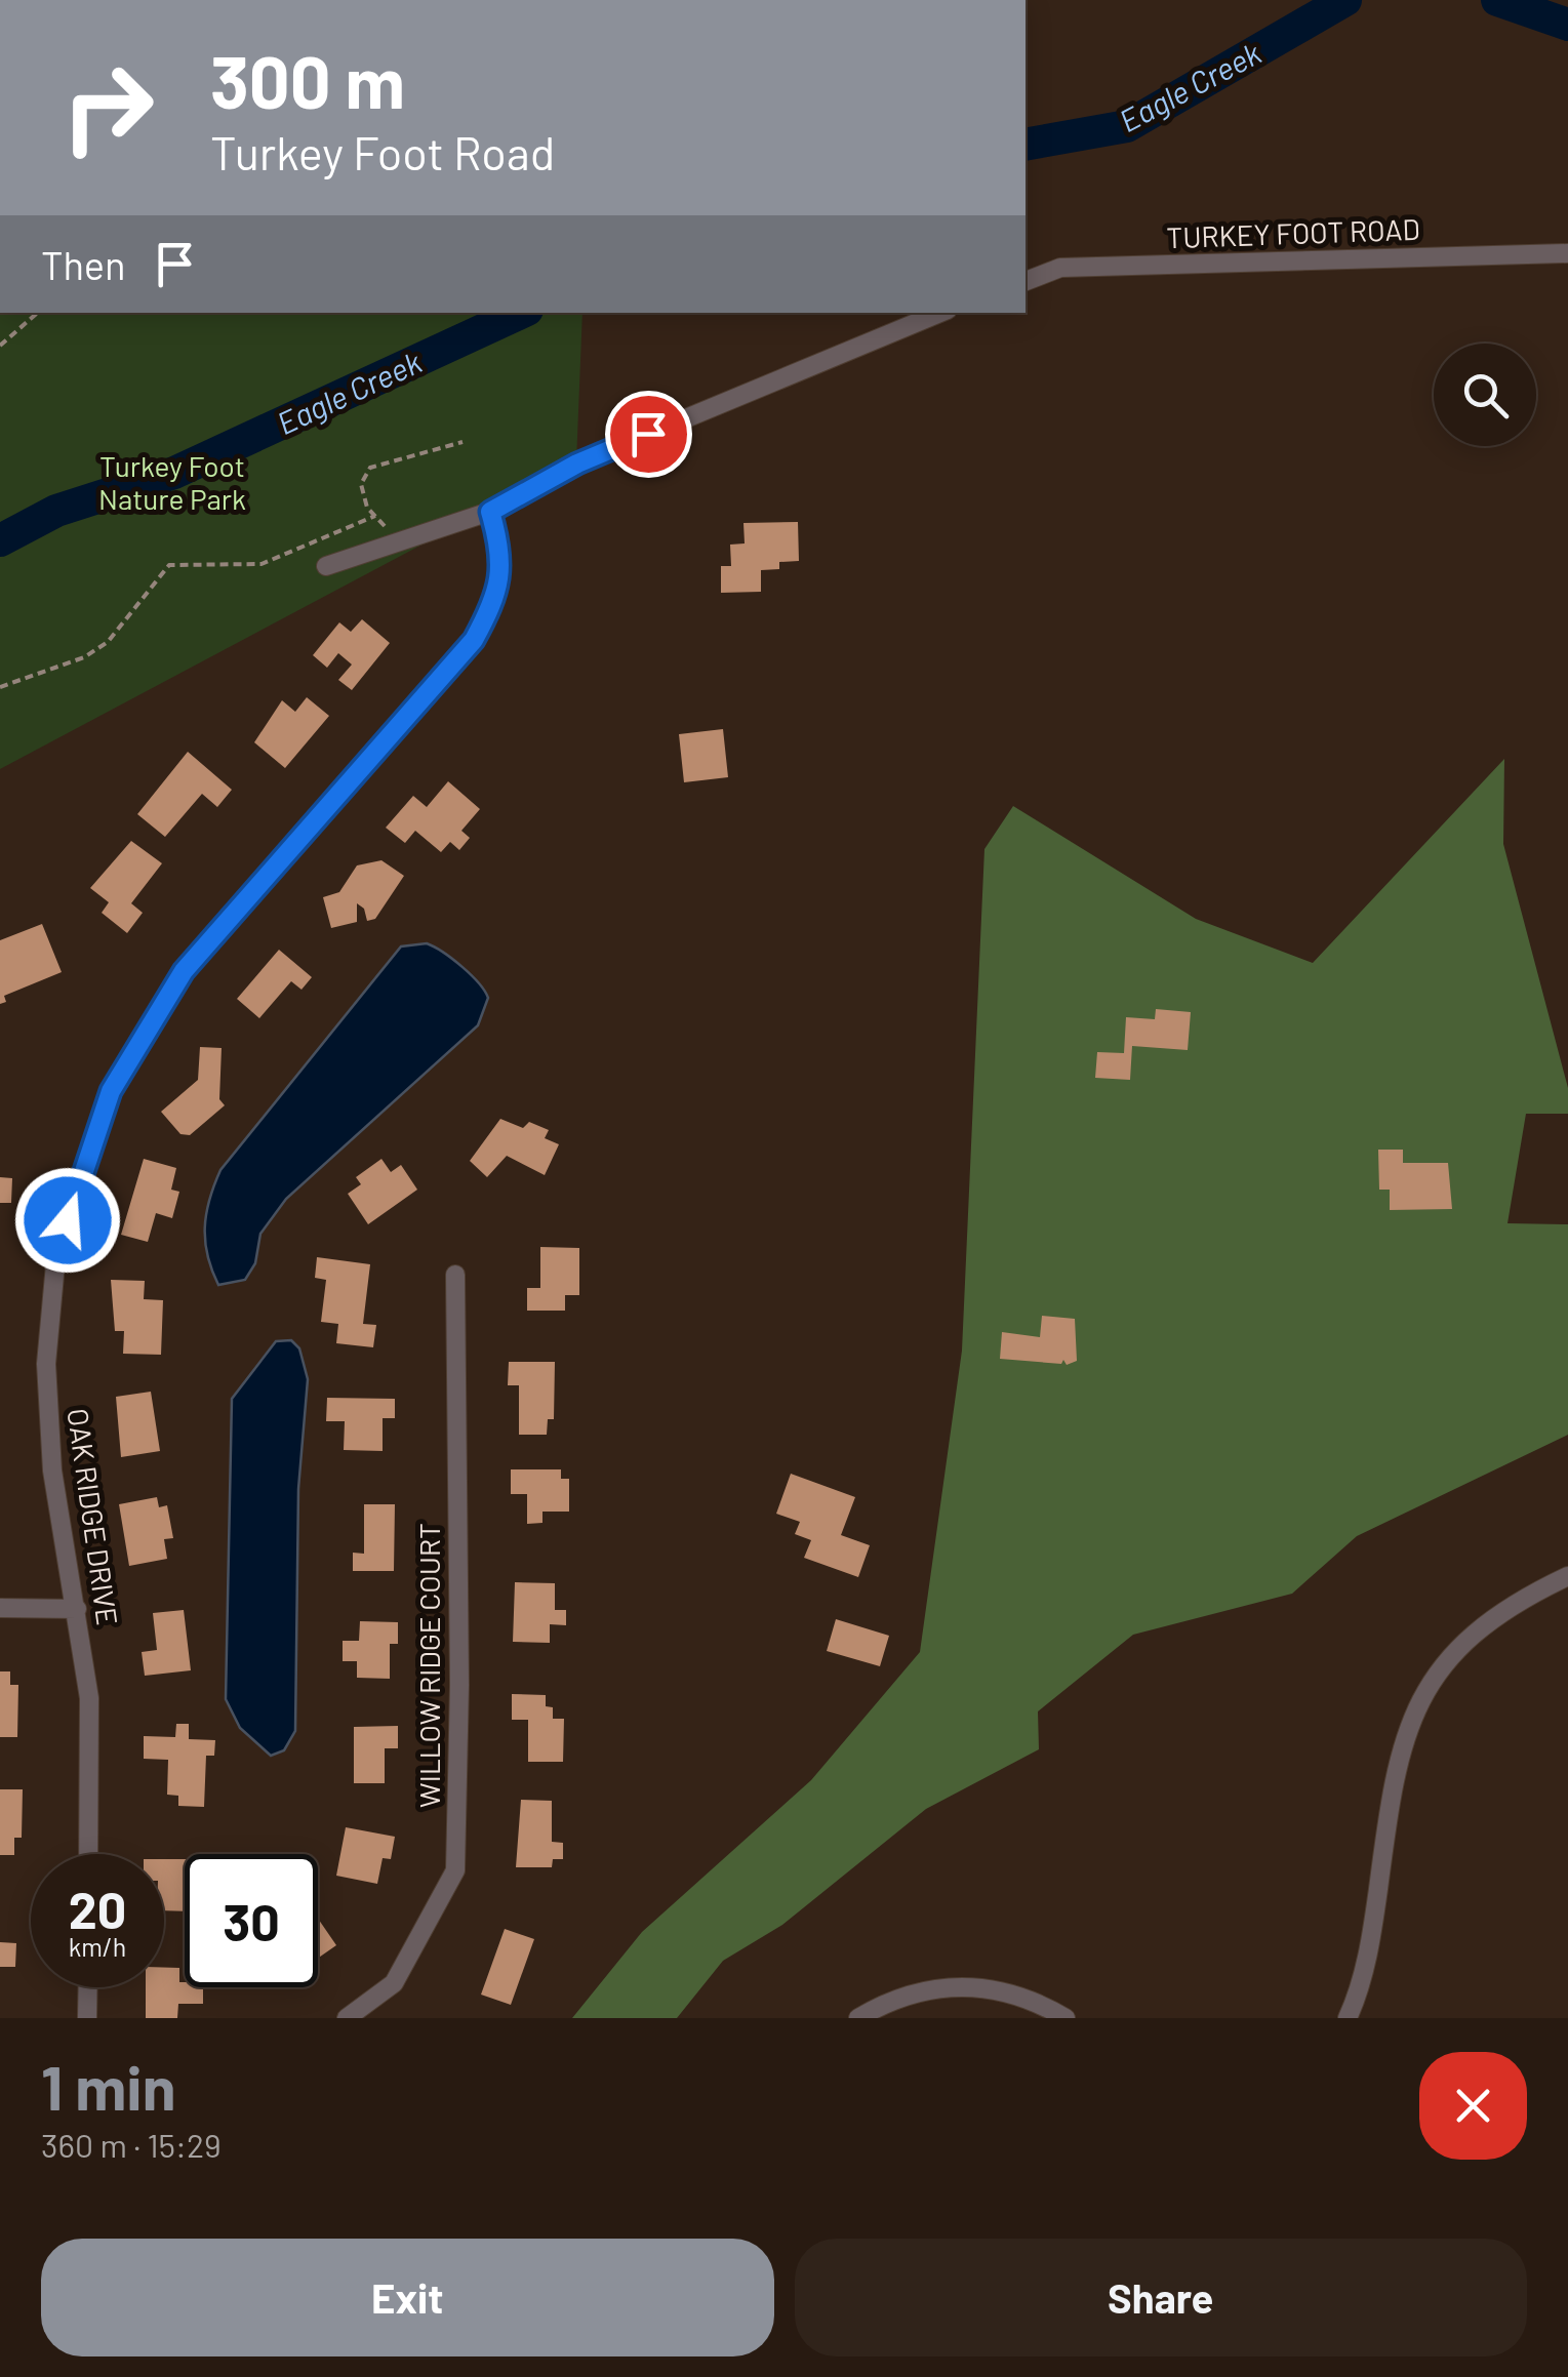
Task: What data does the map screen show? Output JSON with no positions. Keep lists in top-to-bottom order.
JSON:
{
  "streets": {
    "street": ["TURKEY FOOT ROAD", "OAK RIDGE DRIVE", "WILLOW RIDGE COURT"]
  },
  "water": ["Eagle Creek"],
  "parks": ["Turkey Foot Nature Park"],
  "page": {
    "turn": ["300 m", "Turkey Foot Road"],
    "then": "Then",
    "speed": "20 km/h",
    "limit": "30",
    "heading": ["1 min", "360 m · 15:29"],
    "buttons": ["Exit", "Share"]
  }
}
